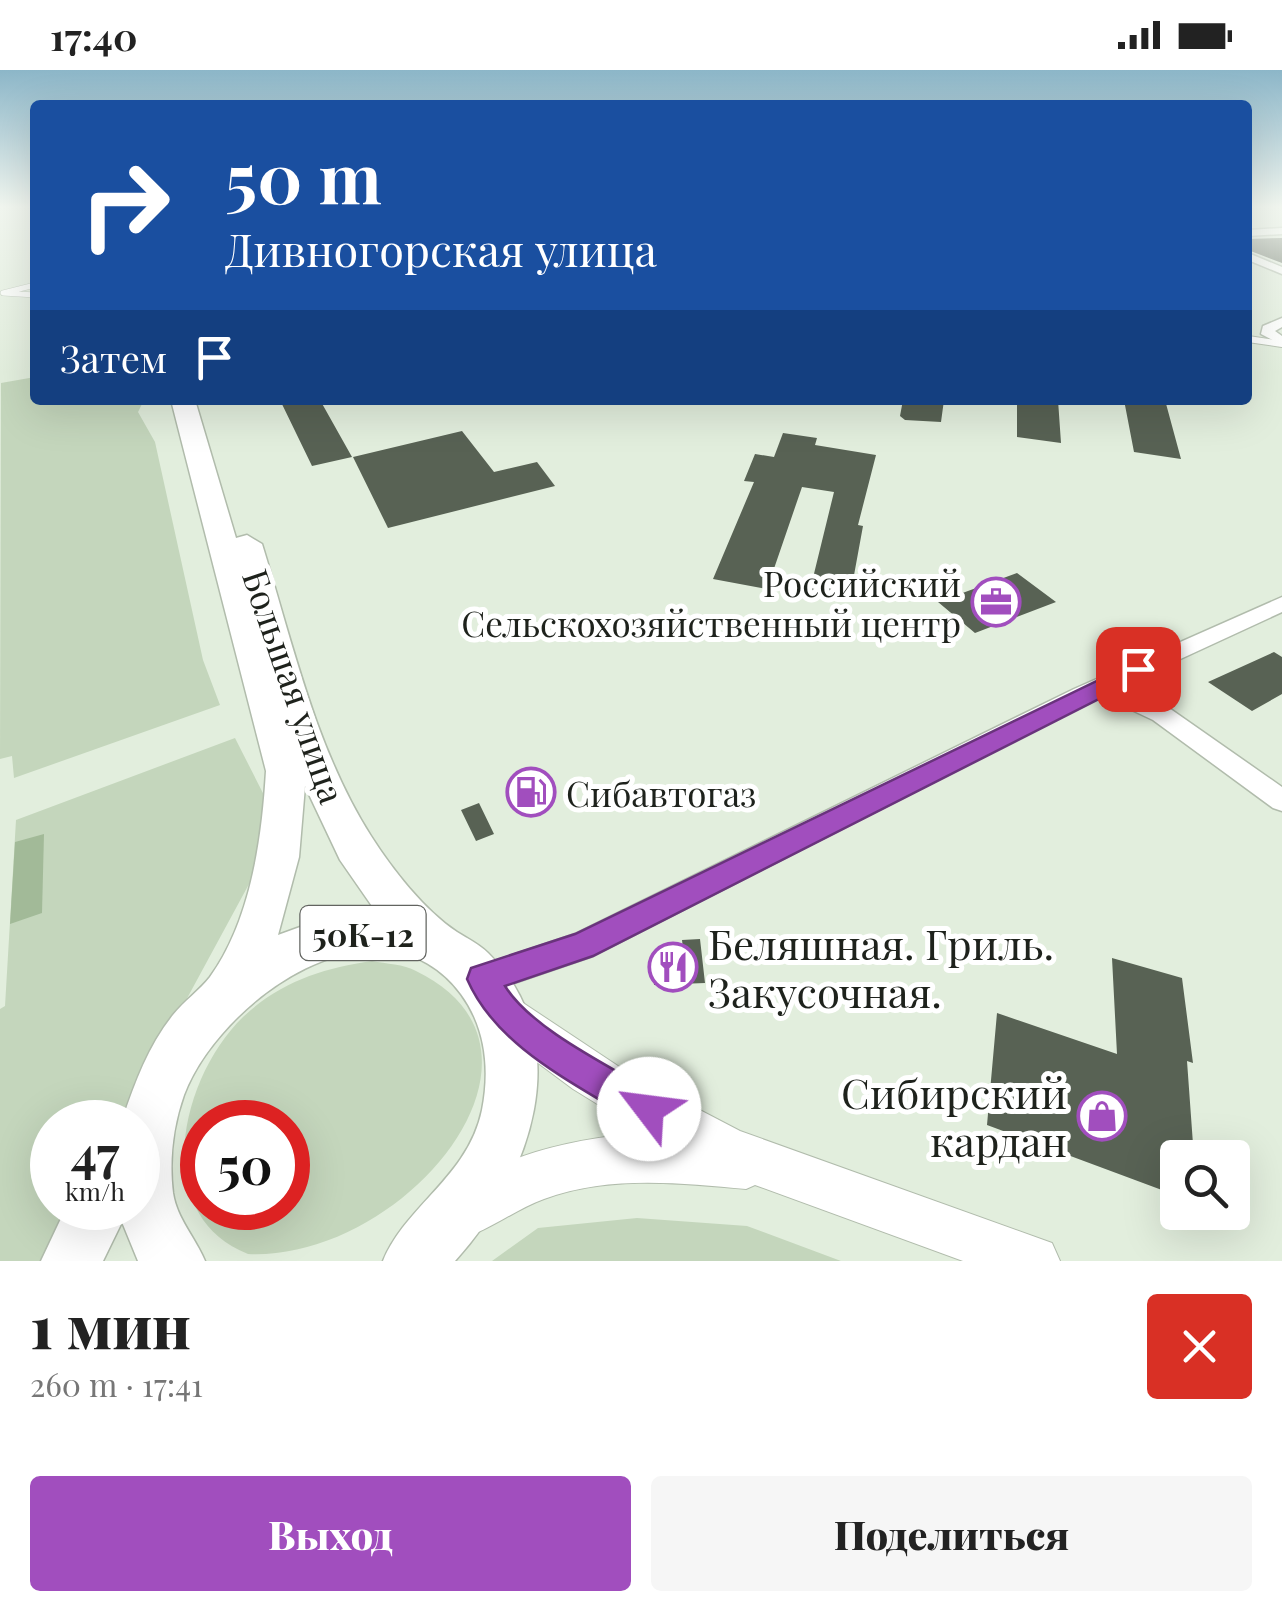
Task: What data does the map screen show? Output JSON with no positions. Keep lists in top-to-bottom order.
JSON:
{
  "streets": {
    "main road": ["Большая улица", "50К-12"]
  },
  "crossings": [
    ["Большая улица", "50К-12"]
  ],
  "places": {
    "office": ["Российский Сельскохозяйственный центр"],
    "fuel station": ["Сибавтогаз"],
    "restaurant": ["Беляшная. Гриль. Закусочная."],
    "shop": ["Сибирский кардан"]
  },
  "page": {
    "status": "17:40",
    "turn": ["50 m", "Дивногорская улица"],
    "then": "Затем",
    "speed": "47 km/h",
    "limit": "50",
    "heading": ["1 мин", "260 m · 17:41"],
    "buttons": ["Выход", "Поделиться"]
  }
}
